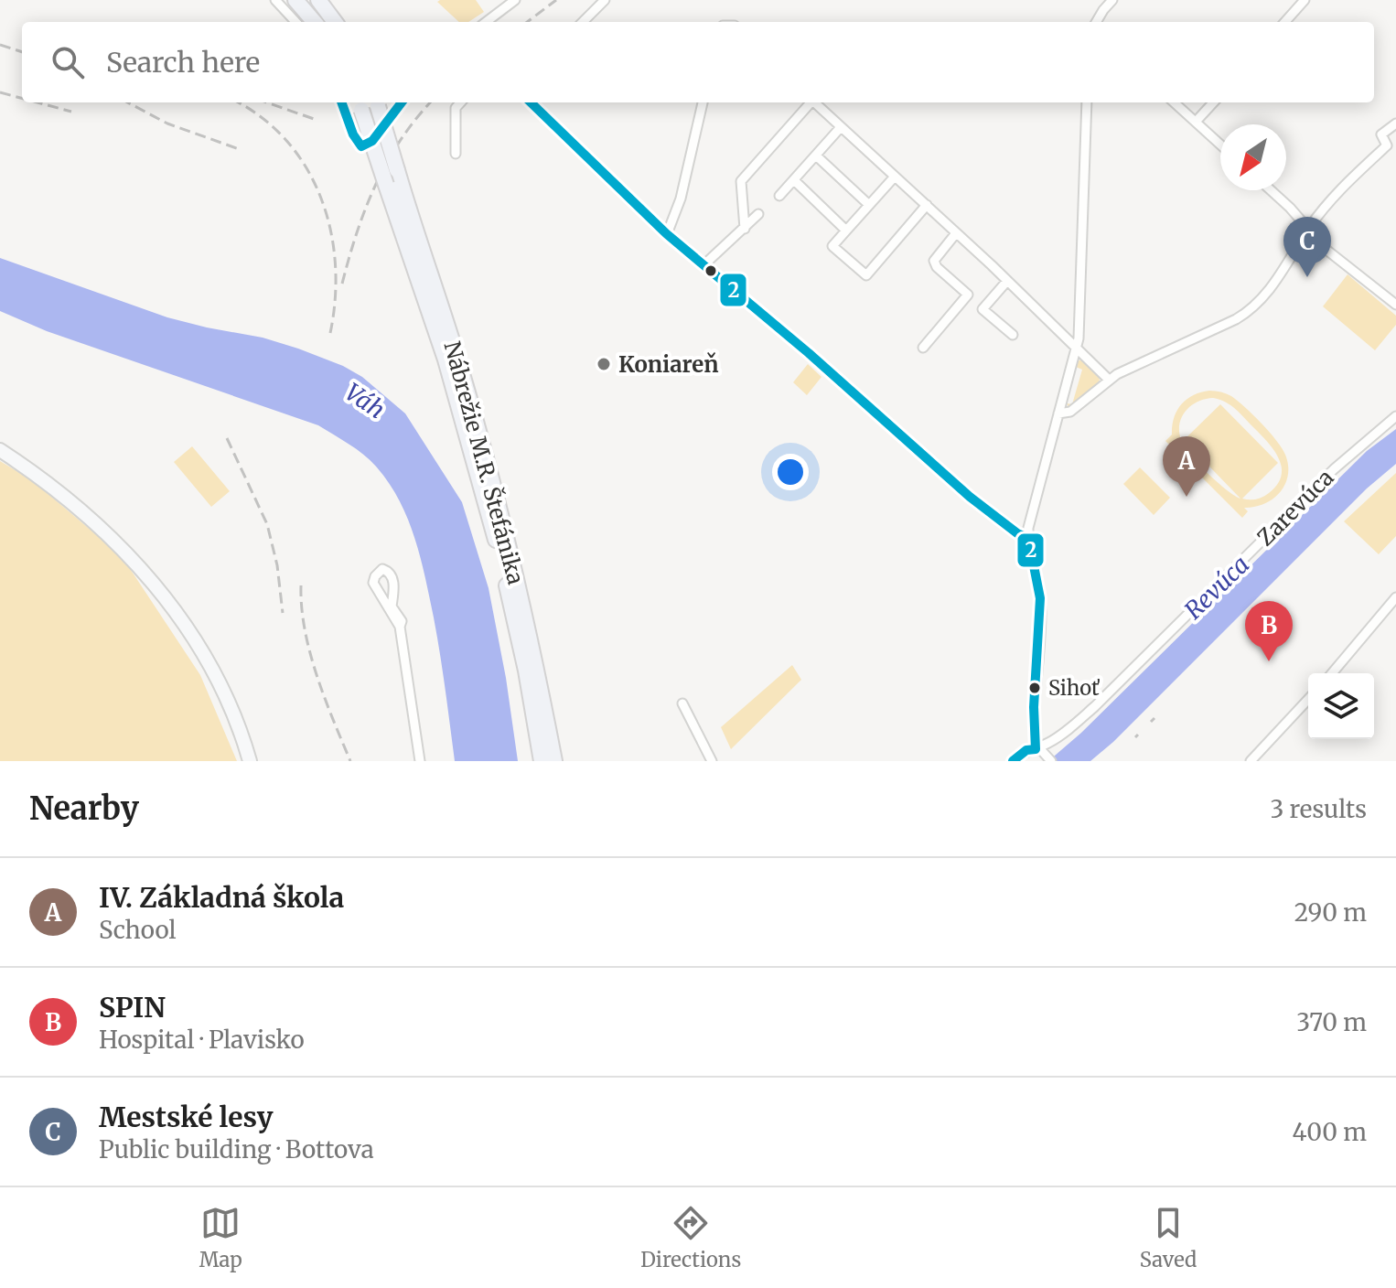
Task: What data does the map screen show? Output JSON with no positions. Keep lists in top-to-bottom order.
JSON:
{
  "streets": {
    "main road": ["Nábrežie M.R. Štefánika"],
    "street": ["Zarevúca"]
  },
  "water": ["Váh", "Revúca"],
  "places": ["Koniareň", "Sihoť"],
  "lines": ["transit line 2"],
  "north": "bottom left",
  "page": {
    "search": "Search here",
    "pins": ["C", "A", "B"],
    "heading": ["Nearby", "3 results"],
    "list": [
      {
        "mark": "A",
        "name": "IV. Základná škola",
        "note": "School",
        "value": "290 m"
      },
      {
        "mark": "B",
        "name": "SPIN",
        "note": "Hospital · Plavisko",
        "value": "370 m"
      },
      {
        "mark": "C",
        "name": "Mestské lesy",
        "note": "Public building · Bottova",
        "value": "400 m"
      }
    ],
    "nav": ["Map", "Directions", "Saved"]
  }
}
